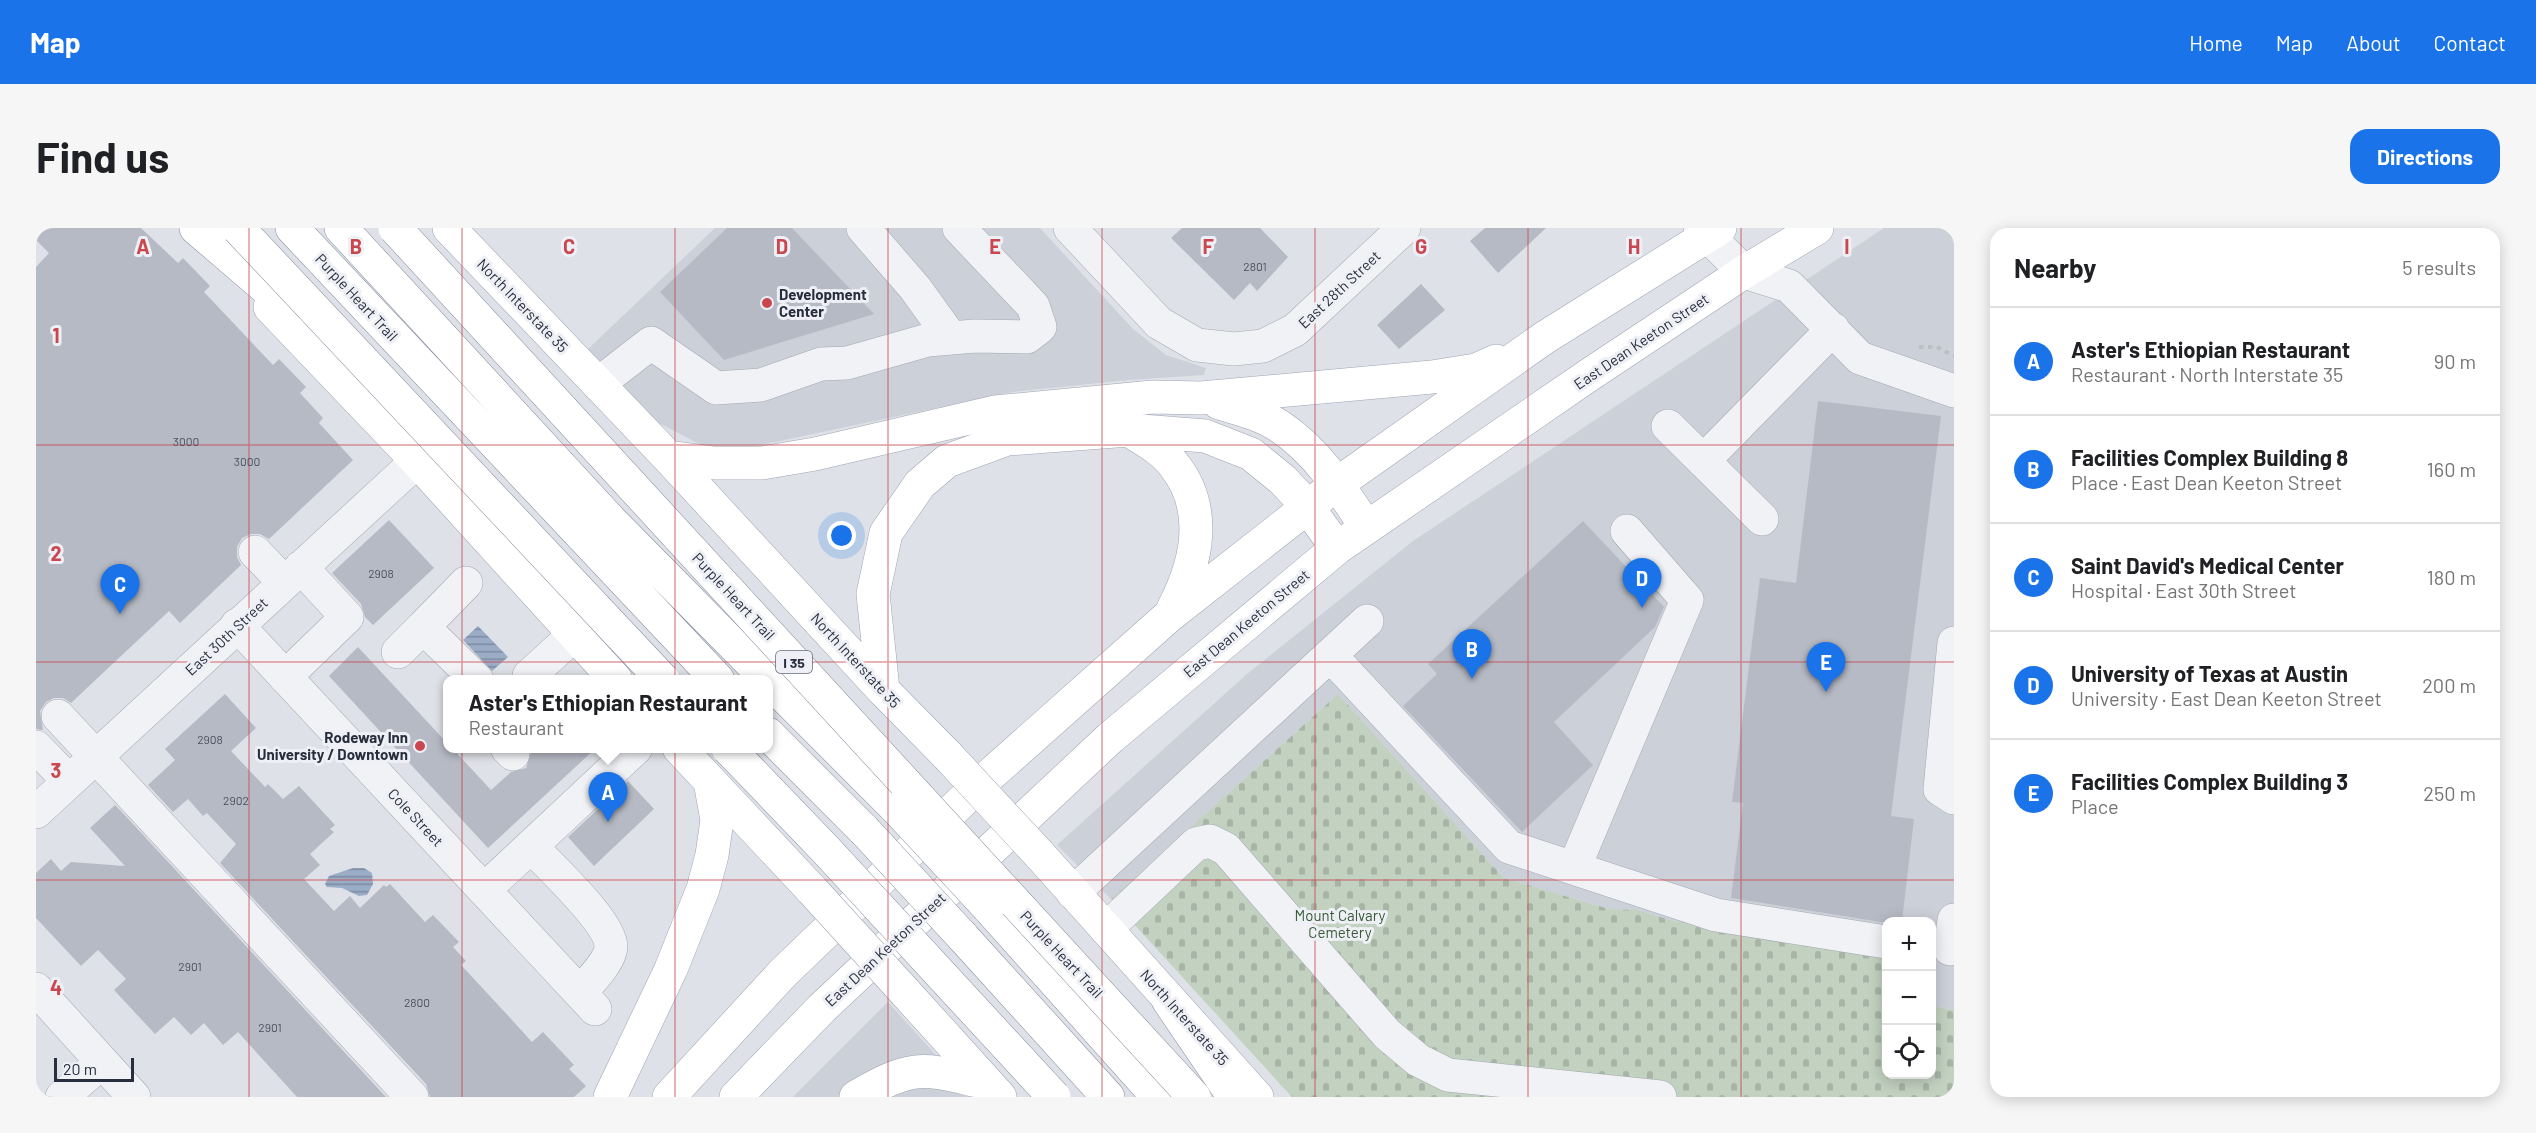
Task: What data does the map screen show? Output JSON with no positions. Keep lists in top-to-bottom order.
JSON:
{
  "streets": {
    "main road": [
      "Purple Heart Trail",
      "North Interstate 35",
      "East Dean Keeton Street",
      "I 35"
    ],
    "street": ["East 28th Street", "East 30th Street", "Cole Street"]
  },
  "crossings": [
    ["East 30th Street", "Cole Street"]
  ],
  "parks": ["Mount Calvary Cemetery"],
  "places": ["Development Center", "Rodeway Inn University / Downtown"],
  "house_numbers": [
    "2801",
    "3000",
    "3000",
    "2908",
    "2908",
    "2902",
    "2901",
    "2800",
    "2901"
  ],
  "scale_bar": "20 m",
  "page": {
    "header": "Map",
    "nav": [
      "Home",
      "Map",
      "About",
      "Contact"
    ],
    "buttons": "Directions",
    "title": "Find us",
    "heading": ["Nearby", "5 results"],
    "list": [
      {
        "mark": "A",
        "name": "Aster's Ethiopian Restaurant",
        "note": "Restaurant · North Interstate 35",
        "value": "90 m"
      },
      {
        "mark": "B",
        "name": "Facilities Complex Building 8",
        "note": "Place · East Dean Keeton Street",
        "value": "160 m"
      },
      {
        "mark": "C",
        "name": "Saint David's Medical Center",
        "note": "Hospital · East 30th Street",
        "value": "180 m"
      },
      {
        "mark": "D",
        "name": "University of Texas at Austin",
        "note": "University · East Dean Keeton Street",
        "value": "200 m"
      },
      {
        "mark": "E",
        "name": "Facilities Complex Building 3",
        "note": "Place",
        "value": "250 m"
      }
    ],
    "pins": [
      "D",
      "C",
      "B",
      "E",
      "A"
    ],
    "popup": ["Aster's Ethiopian Restaurant", "Restaurant"],
    "map_buttons": ["+", "−"],
    "scale": "20 m"
  },
  "grid": {
    "columns": [
      "A",
      "B",
      "C",
      "D",
      "E",
      "F",
      "G",
      "H",
      "I"
    ],
    "rows": [
      "1",
      "2",
      "3",
      "4"
    ]
  }
}
